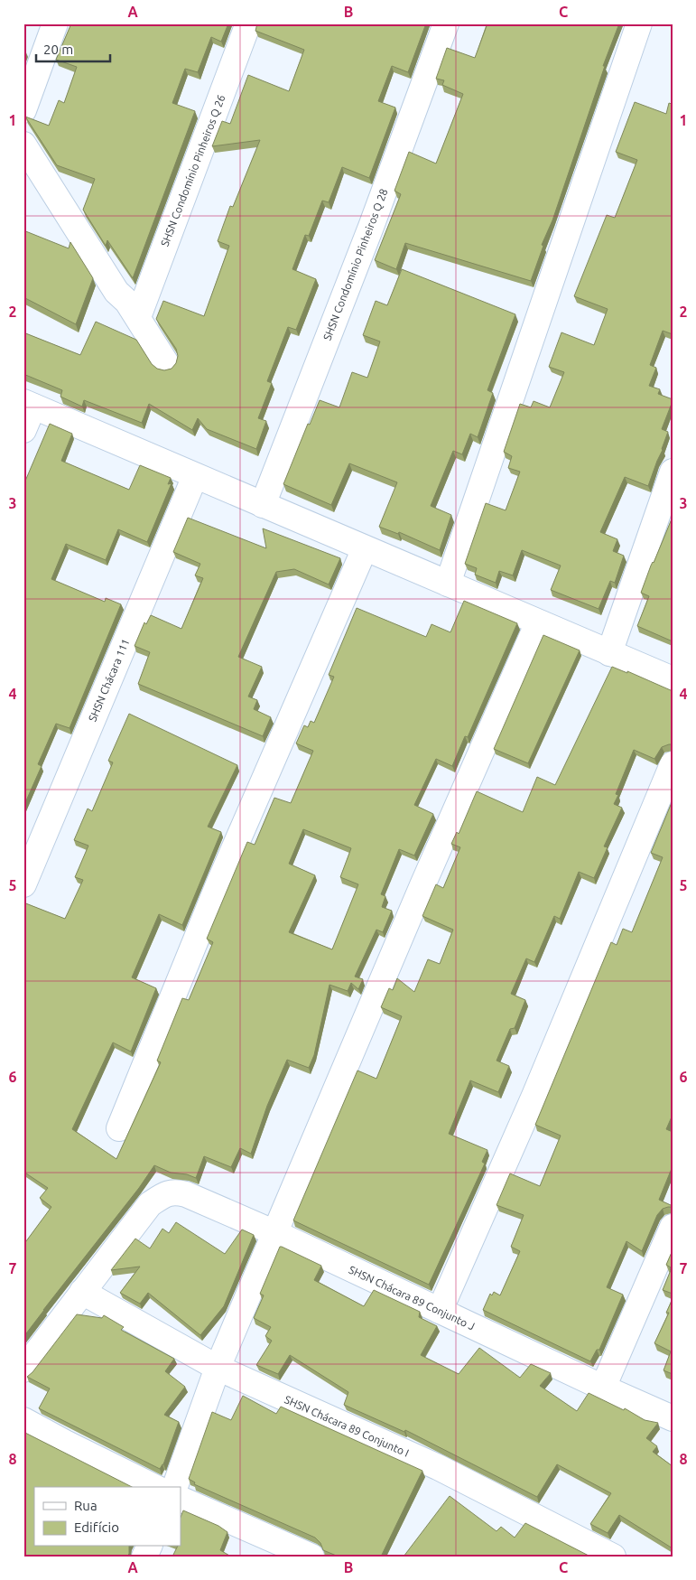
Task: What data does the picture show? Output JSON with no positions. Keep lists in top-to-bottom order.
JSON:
{
  "streets": {
    "street": [
      "SHSN Condomínio Pinheiros Q 26",
      "SHSN Condomínio Pinheiros Q 28",
      "SHSN Chácara 111",
      "SHSN Chácara 89 Conjunto J",
      "SHSN Chácara 89 Conjunto I"
    ]
  },
  "crossings": [
    ["SHSN Chácara 89 Conjunto J", "SHSN Chácara 89 Conjunto I"]
  ],
  "legend": ["Rua", "Edifício"],
  "scale_bar": "20 m",
  "grid": {
    "columns": ["A", "B", "C"],
    "rows": [
      "1",
      "2",
      "3",
      "4",
      "5",
      "6",
      "7",
      "8"
    ]
  }
}
